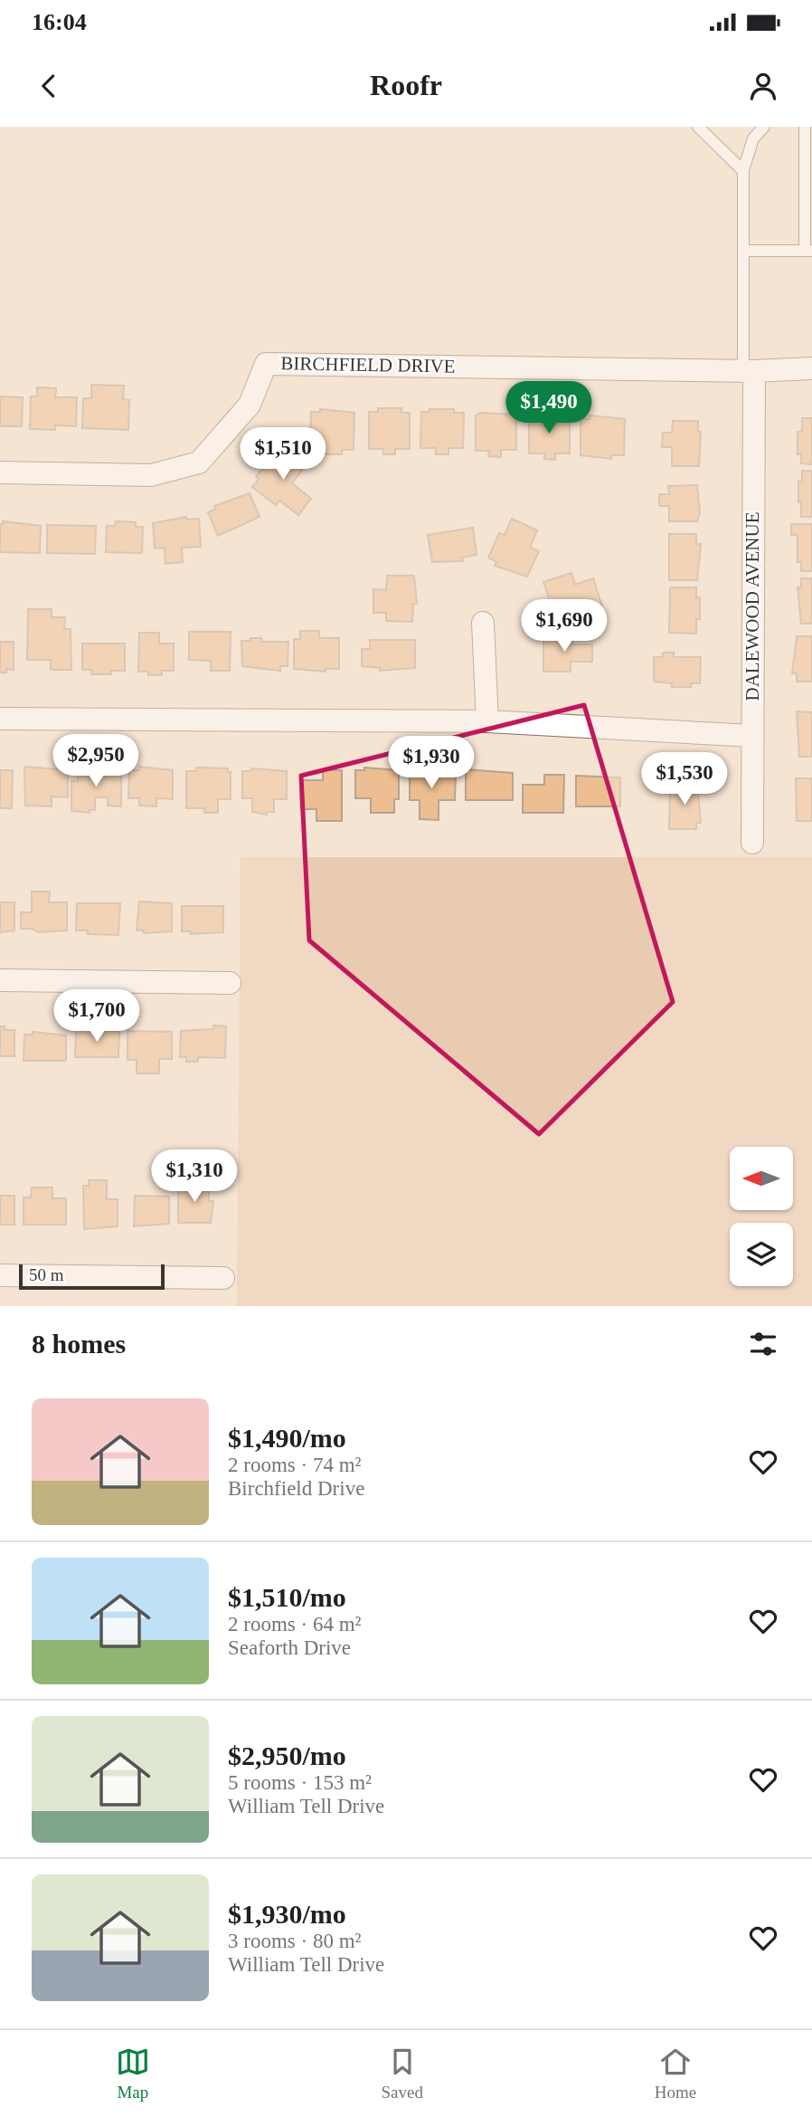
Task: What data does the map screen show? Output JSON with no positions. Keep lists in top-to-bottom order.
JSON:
{
  "streets": {
    "street": ["BIRCHFIELD DRIVE", "DALEWOOD AVENUE"]
  },
  "crossings": [
    ["BIRCHFIELD DRIVE", "DALEWOOD AVENUE"]
  ],
  "scale_bar": "50 m",
  "north": "left",
  "page": {
    "status": "16:04",
    "header": "Roofr",
    "price": [
      "$1,490",
      "$1,510",
      "$1,690",
      "$2,950",
      "$1,930",
      "$1,530",
      "$1,700",
      "$1,310"
    ],
    "scale": "50 m",
    "heading": "8 homes",
    "list": [
      {
        "name": "$1,490/mo",
        "note": "2 rooms · 74 m² · Birchfield Drive"
      },
      {
        "name": "$1,510/mo",
        "note": "2 rooms · 64 m² · Seaforth Drive"
      },
      {
        "name": "$2,950/mo",
        "note": "5 rooms · 153 m² · William Tell Drive"
      },
      {
        "name": "$1,930/mo",
        "note": "3 rooms · 80 m² · William Tell Drive"
      }
    ],
    "tabs": ["Map", "Saved", "Home"]
  }
}
